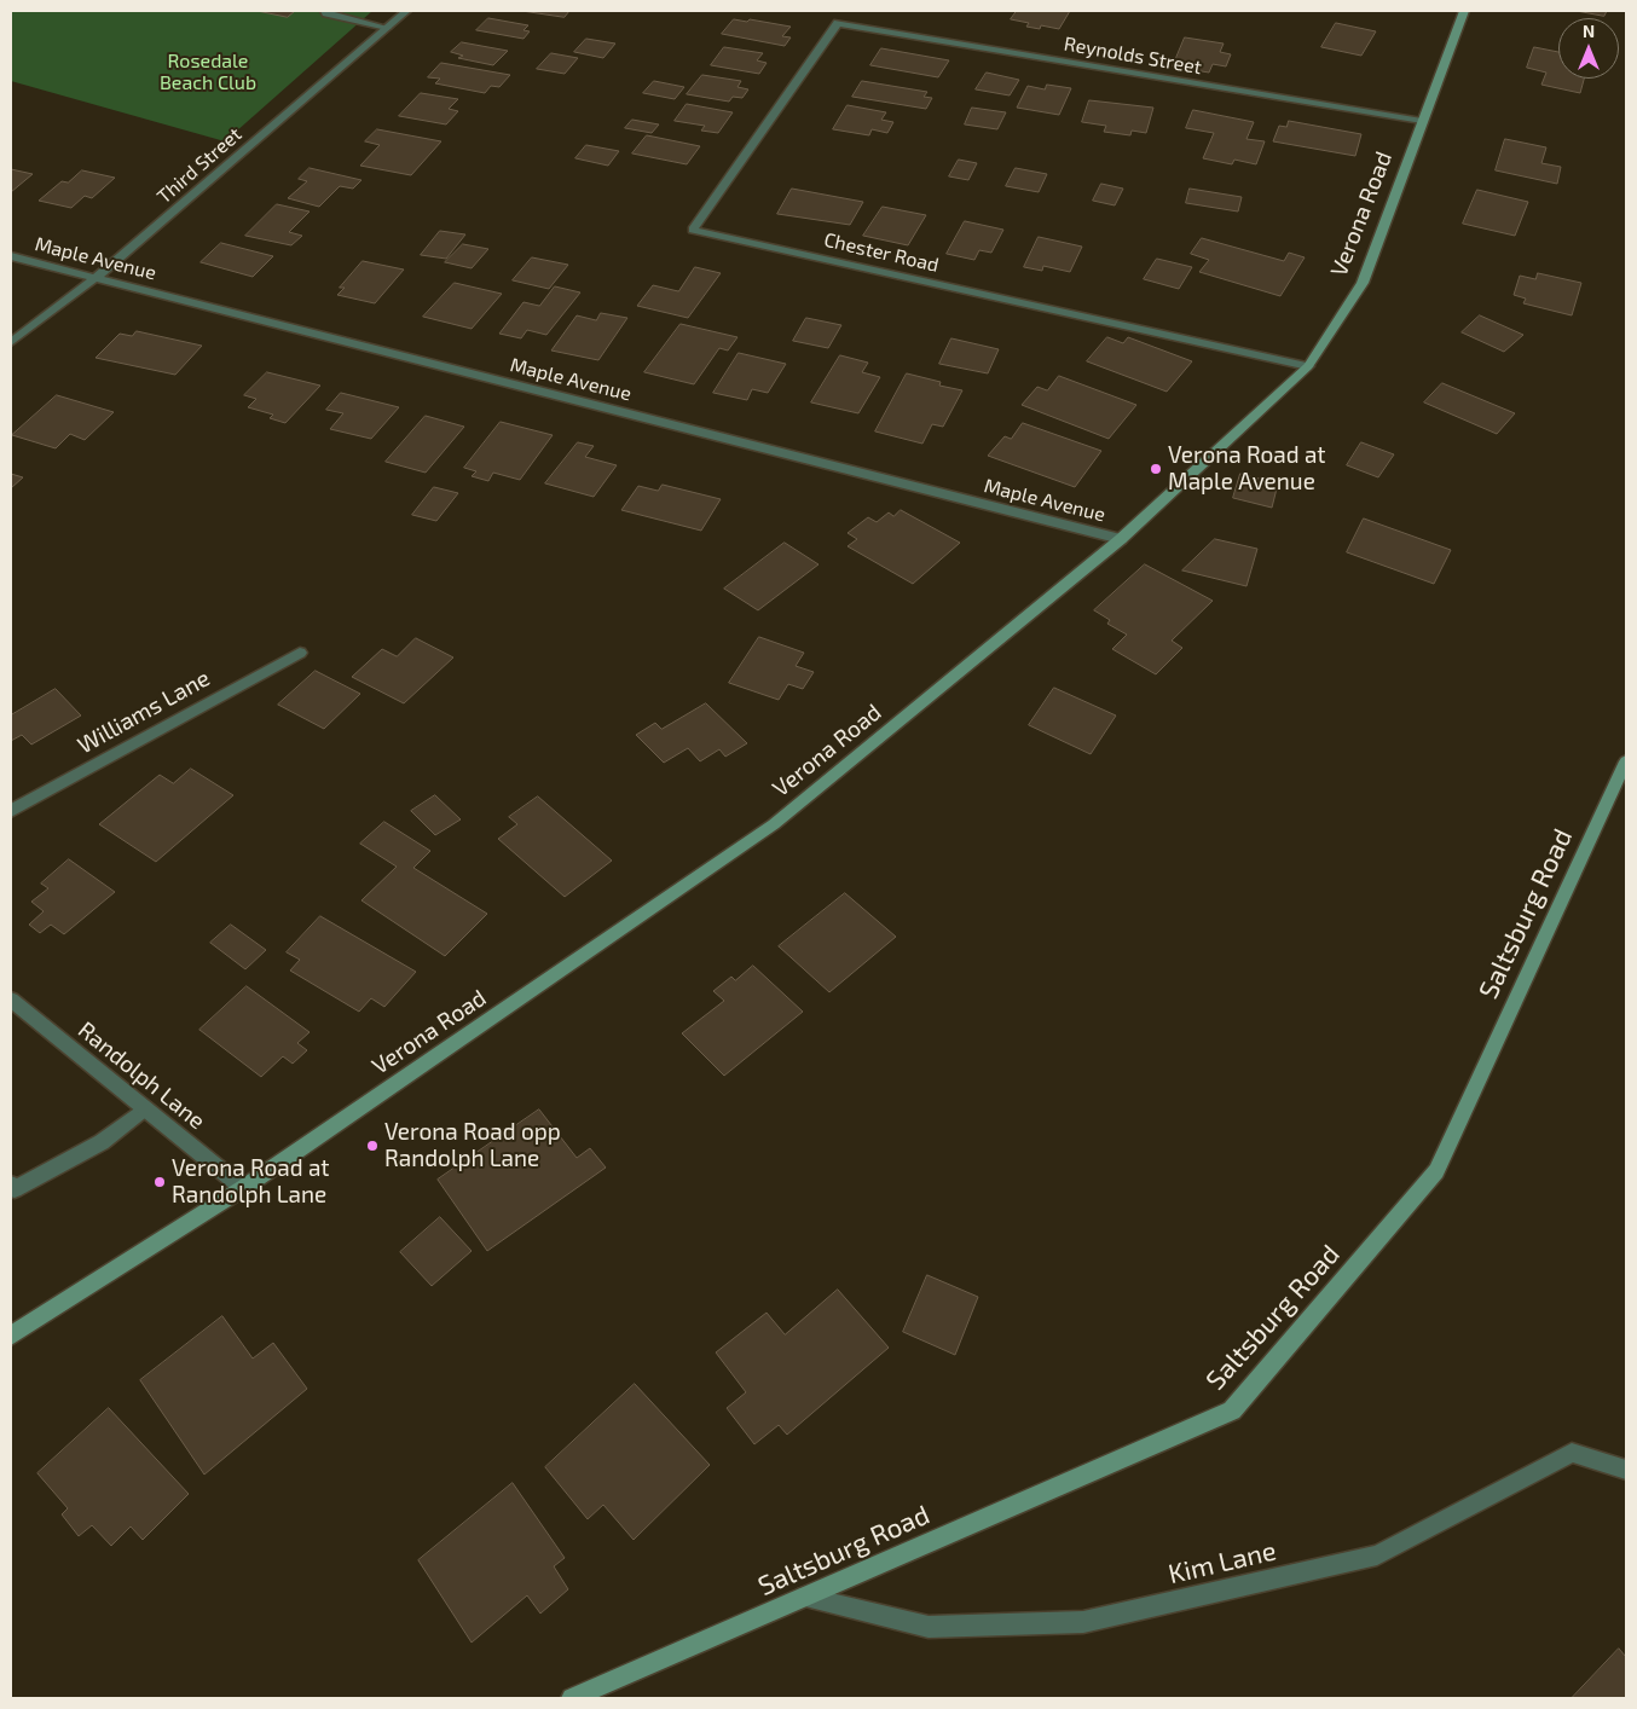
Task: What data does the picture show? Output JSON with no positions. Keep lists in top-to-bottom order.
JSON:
{
  "streets": {
    "street": [
      "Reynolds Street",
      "Third Street",
      "Verona Road",
      "Chester Road",
      "Maple Avenue",
      "Williams Lane",
      "Saltsburg Road",
      "Randolph Lane",
      "Kim Lane"
    ]
  },
  "crossings": [
    ["Reynolds Street", "Verona Road"],
    ["Reynolds Street", "Chester Road"],
    ["Third Street", "Maple Avenue"],
    ["Verona Road", "Chester Road"],
    ["Verona Road", "Maple Avenue"],
    ["Verona Road", "Randolph Lane"],
    ["Saltsburg Road", "Kim Lane"]
  ],
  "parks": ["Rosedale Beach Club"],
  "places": ["Verona Road at Maple Avenue", "Verona Road opp Randolph Lane", "Verona Road at Randolph Lane"],
  "north": "top"
}
